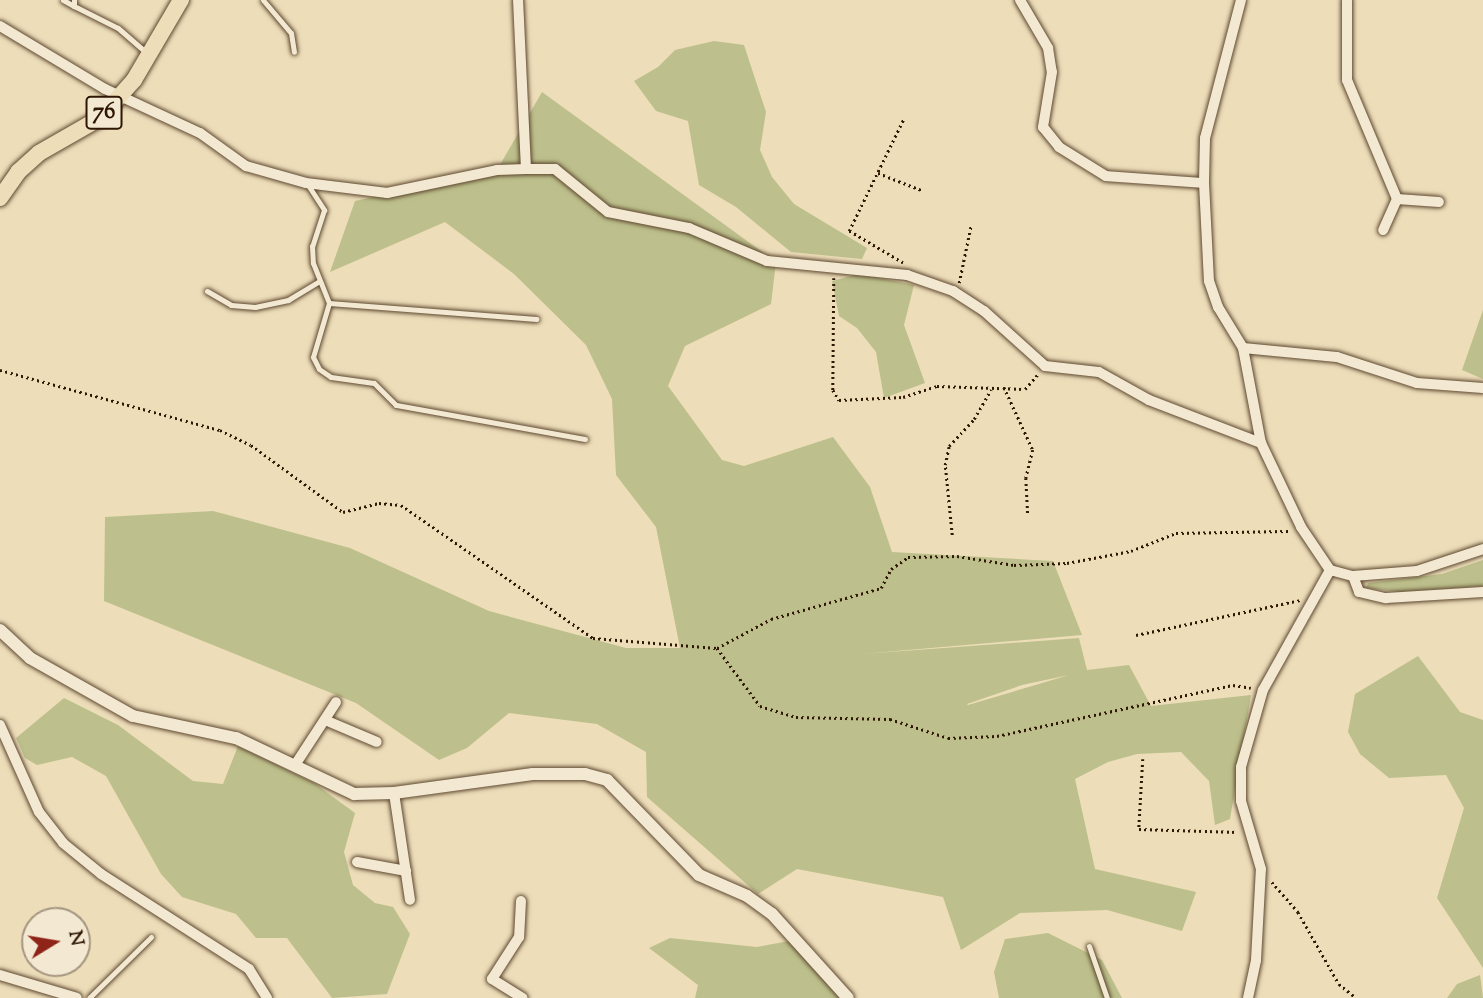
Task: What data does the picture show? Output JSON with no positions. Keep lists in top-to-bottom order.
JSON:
{
  "streets": {
    "main road": ["76"]
  },
  "north": "right"
}
